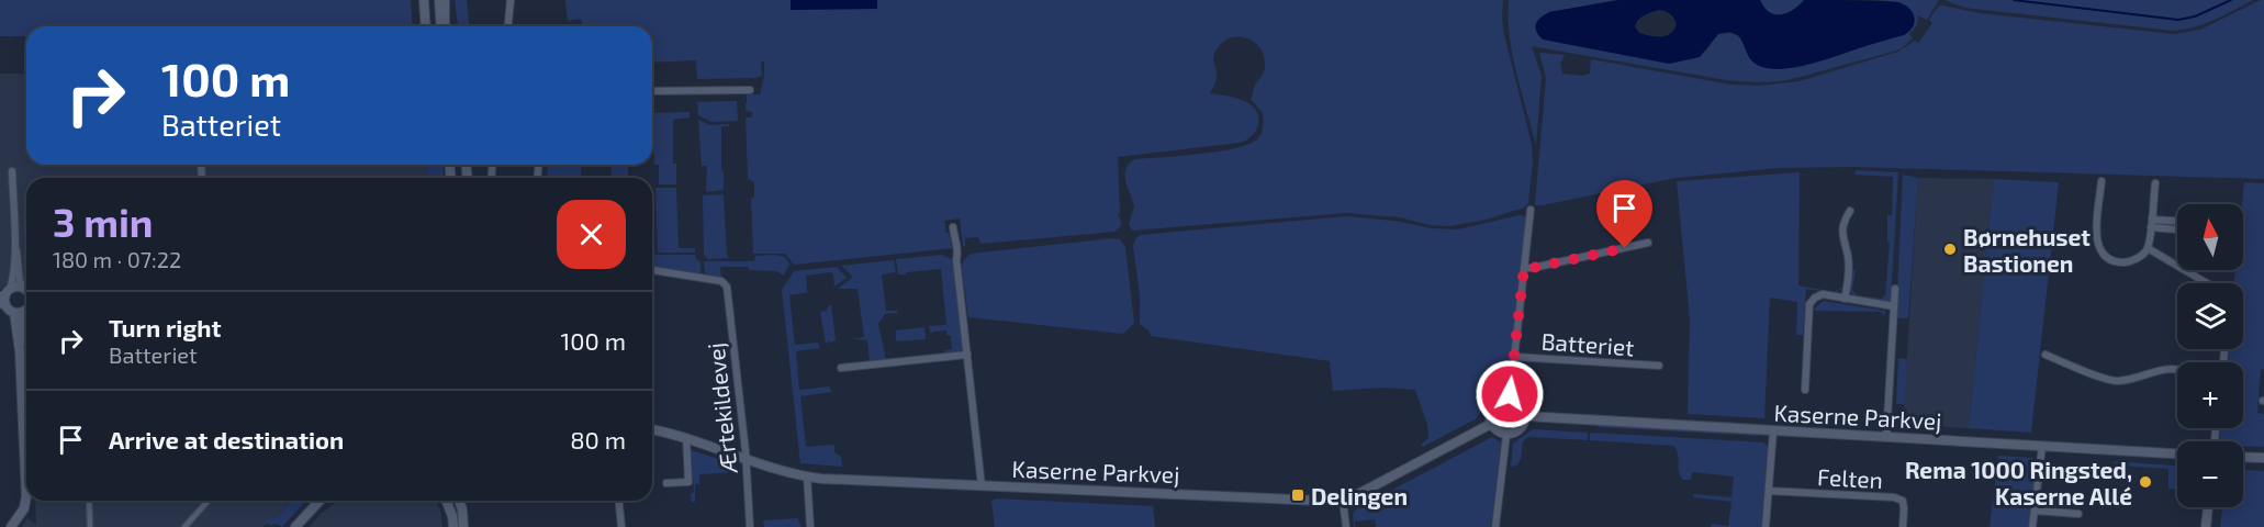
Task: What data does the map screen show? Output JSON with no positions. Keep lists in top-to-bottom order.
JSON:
{
  "streets": {
    "street": [
      "Batteriet",
      "Ærtekildevej",
      "Kaserne Parkvej",
      "Felten"
    ]
  },
  "crossings": [
    ["Batteriet", "Kaserne Parkvej"],
    ["Ærtekildevej", "Kaserne Parkvej"]
  ],
  "places": {
    "other": ["Børnehuset Bastionen", "Rema 1000 Ringsted, Kaserne Allé"],
    "transit": ["Delingen"]
  },
  "north": "top",
  "page": {
    "turn": ["100 m", "Batteriet"],
    "heading": ["3 min", "180 m · 07:22"],
    "map_buttons": ["+", "−"],
    "list": [
      {
        "name": "Turn right",
        "note": "Batteriet",
        "value": "100 m"
      },
      {
        "name": "Arrive at destination",
        "value": "80 m"
      }
    ]
  }
}
